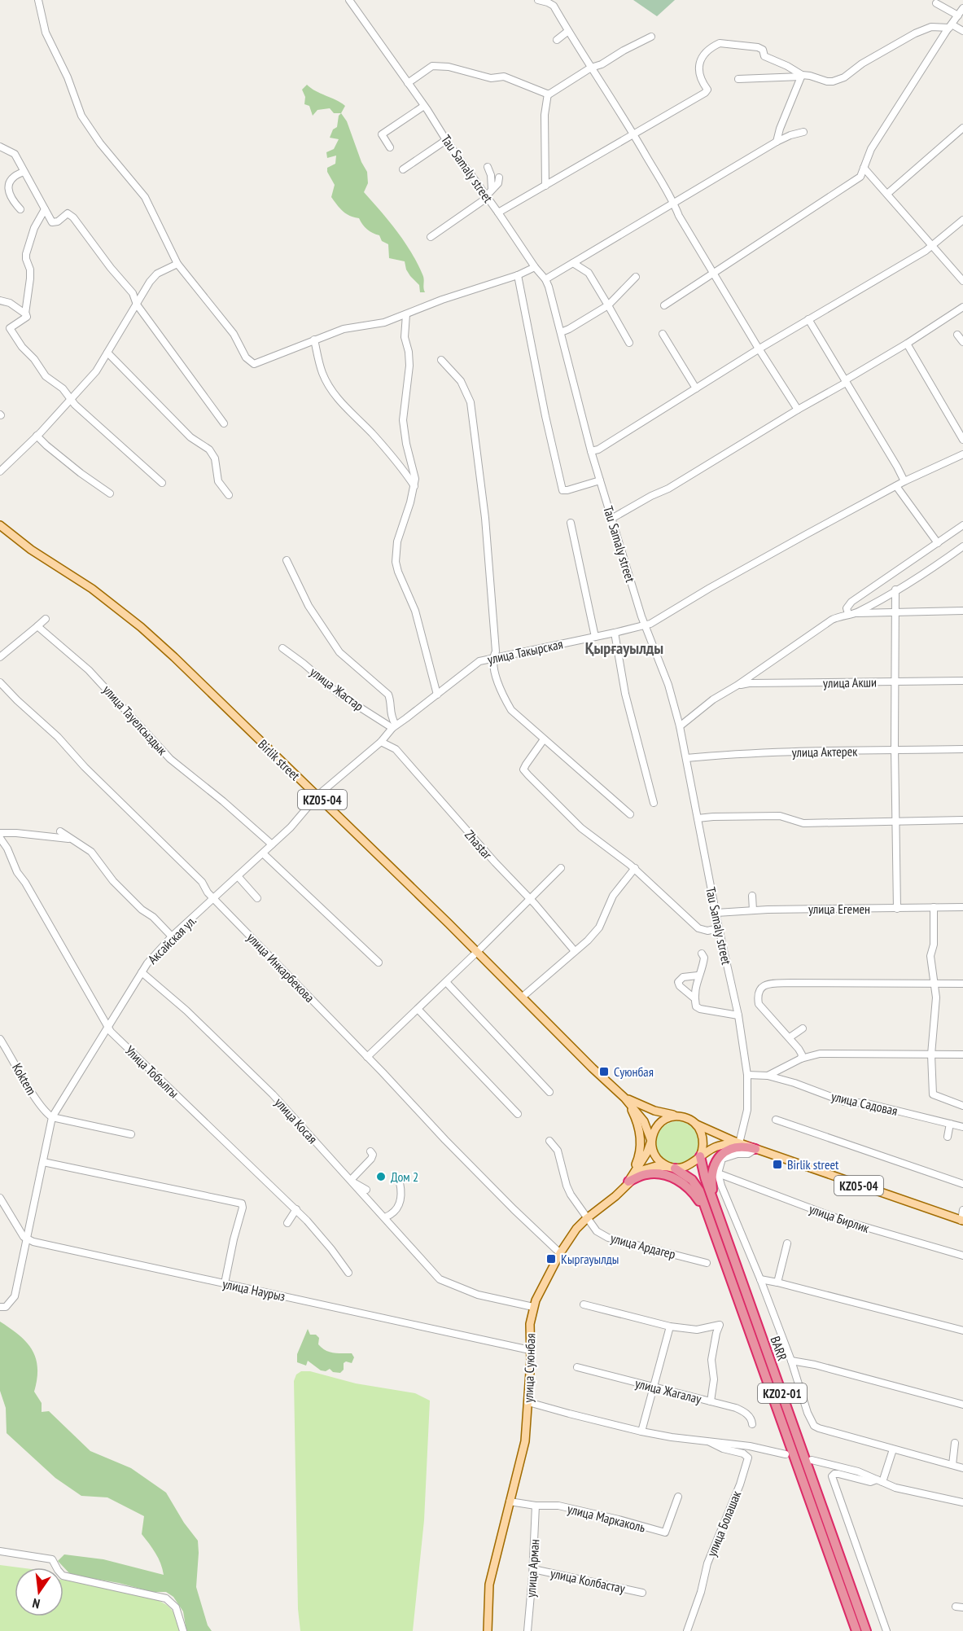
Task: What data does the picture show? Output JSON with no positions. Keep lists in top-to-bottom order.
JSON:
{
  "streets": {
    "highway": ["BARR", "KZ02-01"],
    "main road": ["Birlik street", "KZ05-04", "улица Суюнбая"],
    "street": [
      "Tau Samaly street",
      "улица Такырская",
      "улица Акши",
      "улица Жастар",
      "улица Тауелсыздык",
      "улица Актерек",
      "Zhastar",
      "улица Егемен",
      "Аксайская ул.",
      "улица Инкарбекова",
      "Улица Тобылгы",
      "Koktem",
      "улица Садовая",
      "улица Косая",
      "улица Бирлик",
      "улица Ардагер",
      "улица Наурыз",
      "улица Жагалау",
      "улица Маркаколь",
      "улица Болашак",
      "улица Арман",
      "улица Колбастау"
    ]
  },
  "crossings": [
    ["Tau Samaly street", "улица Такырская"],
    ["Tau Samaly street", "улица Актерек"],
    ["Tau Samaly street", "KZ05-04"],
    ["Tau Samaly street", "улица Егемен"],
    ["Tau Samaly street", "улица Садовая"],
    ["улица Такырская", "улица Жастар"],
    ["улица Такырская", "Аксайская ул."],
    ["улица Жастар", "Аксайская ул."],
    ["улица Тауелсыздык", "Аксайская ул."],
    ["Birlik street", "KZ05-04"],
    ["Birlik street", "Аксайская ул."],
    ["KZ05-04", "BARR"],
    ["KZ05-04", "улица Суюнбая"],
    ["Zhastar", "Аксайская ул."],
    ["Аксайская ул.", "улица Инкарбекова"],
    ["Аксайская ул.", "Улица Тобылгы"],
    ["Аксайская ул.", "Koktem"],
    ["Аксайская ул.", "улица Косая"],
    ["Аксайская ул.", "улица Наурыз"],
    ["улица Инкарбекова", "улица Суюнбая"],
    ["улица Косая", "улица Суюнбая"],
    ["улица Ардагер", "улица Суюнбая"],
    ["улица Наурыз", "улица Суюнбая"],
    ["BARR", "улица Суюнбая"],
    ["улица Суюнбая", "улица Маркаколь"],
    ["улица Маркаколь", "улица Арман"],
    ["улица Арман", "улица Колбастау"]
  ],
  "districts": ["Қырғауылды"],
  "places": {
    "transit": ["Суюнбая", "Birlik street", "Кыргауылды"],
    "other": ["Дом 2"]
  },
  "north": "bottom"
}
